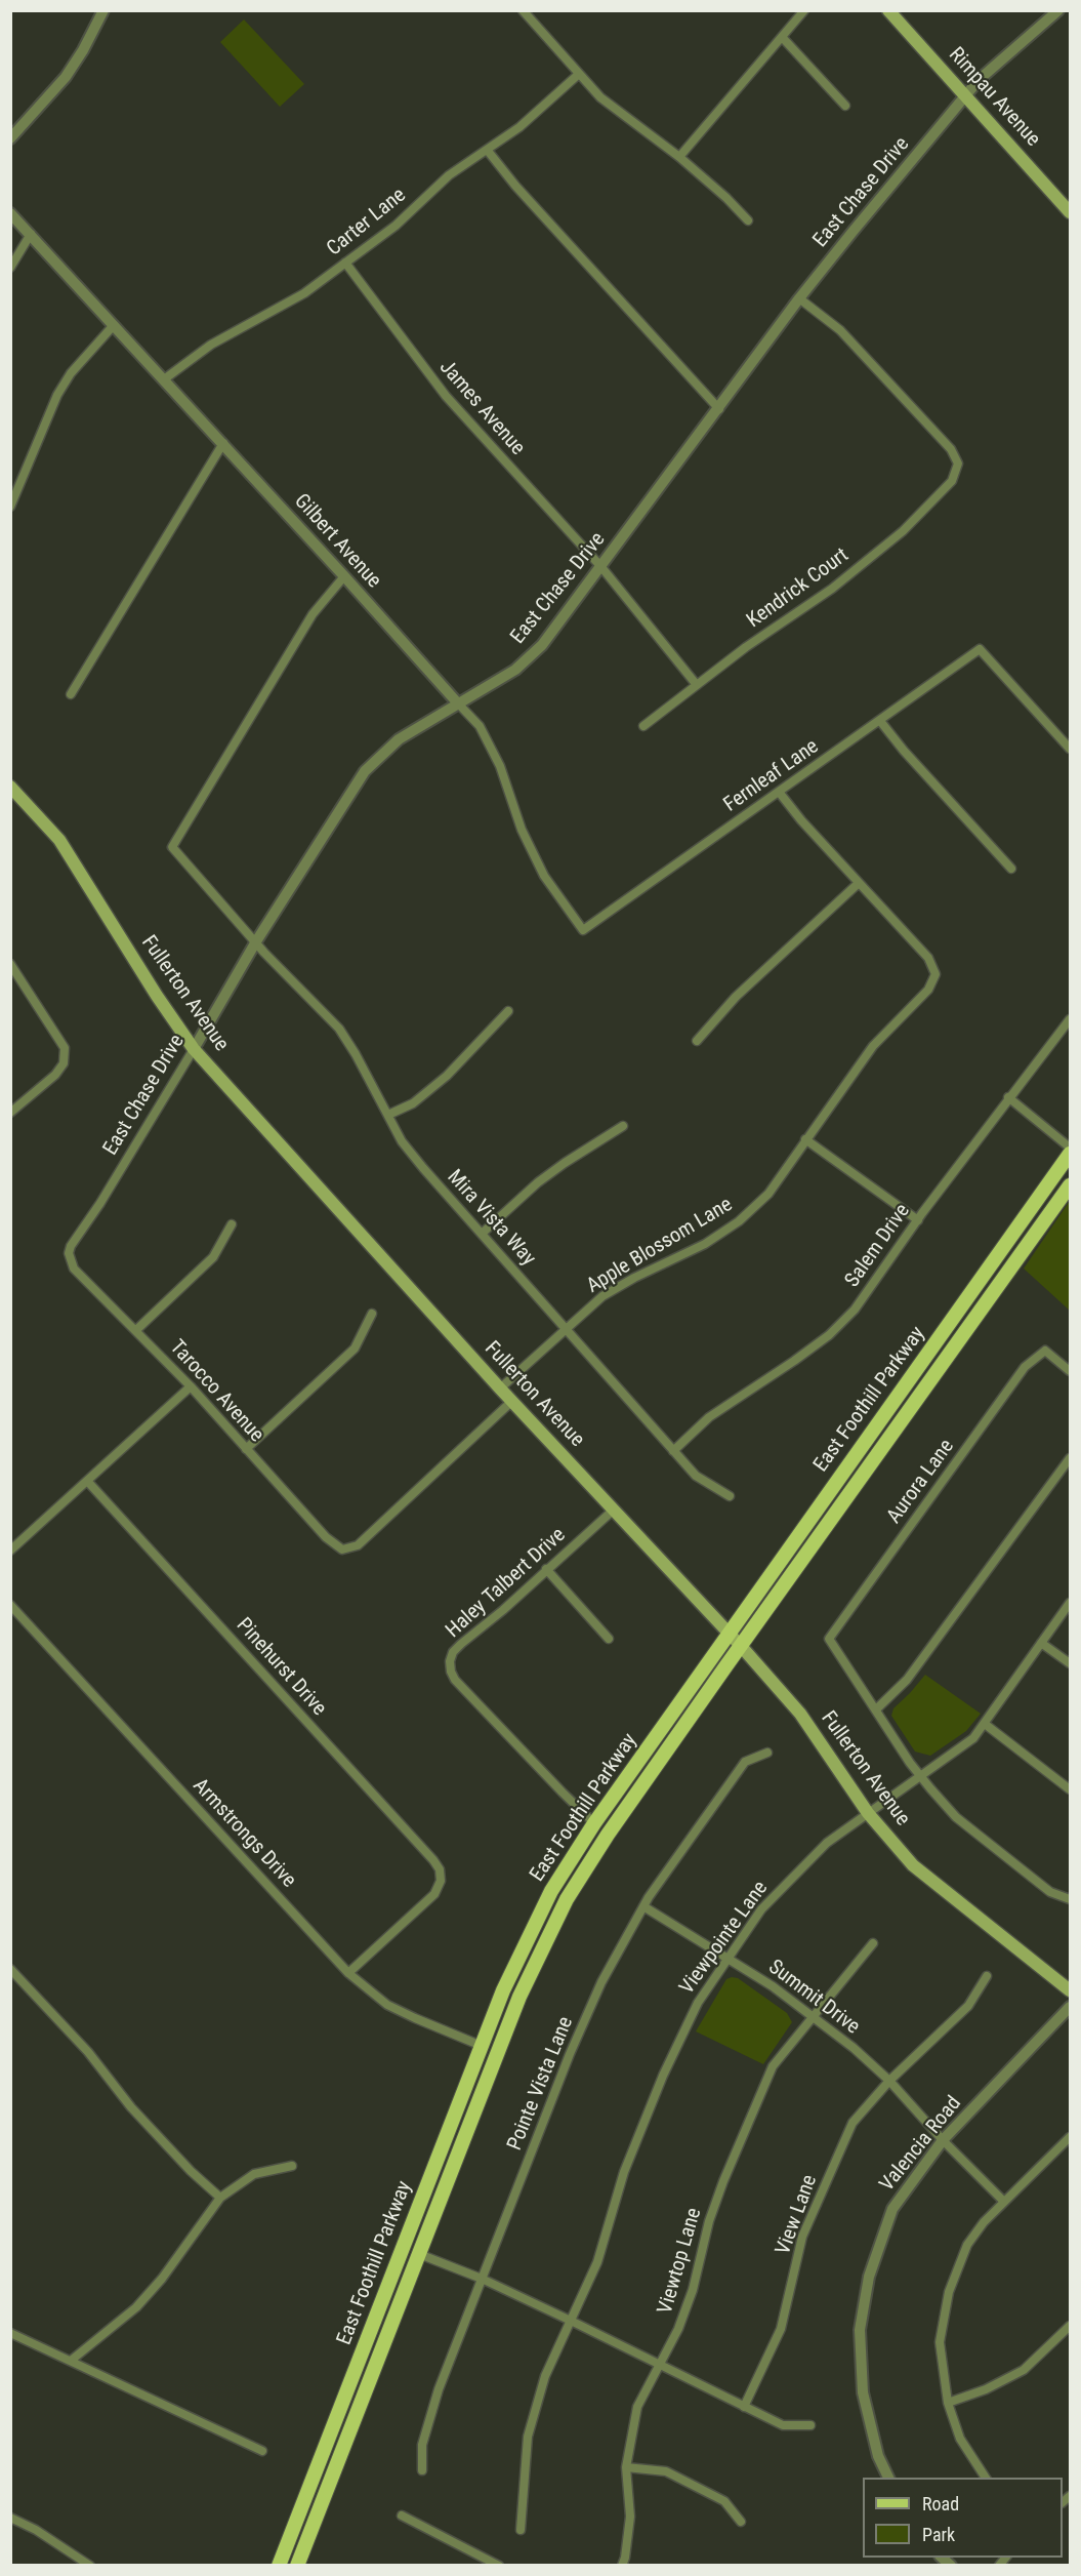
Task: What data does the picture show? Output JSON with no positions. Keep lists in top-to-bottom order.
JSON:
{
  "streets": {
    "main road": ["Rimpau Avenue", "Fullerton Avenue", "East Foothill Parkway"],
    "street": [
      "East Chase Drive",
      "Carter Lane",
      "James Avenue",
      "Gilbert Avenue",
      "Kendrick Court",
      "Fernleaf Lane",
      "Mira Vista Way",
      "Apple Blossom Lane",
      "Salem Drive",
      "Tarocco Avenue",
      "Aurora Lane",
      "Haley Talbert Drive",
      "Pinehurst Drive",
      "Armstrongs Drive",
      "Viewpointe Lane",
      "Summit Drive",
      "Pointe Vista Lane",
      "Valencia Road",
      "View Lane",
      "Viewtop Lane"
    ]
  },
  "crossings": [
    ["Rimpau Avenue", "East Chase Drive"],
    ["East Chase Drive", "James Avenue"],
    ["East Chase Drive", "Gilbert Avenue"],
    ["East Chase Drive", "Kendrick Court"],
    ["East Chase Drive", "Fullerton Avenue"],
    ["East Chase Drive", "Mira Vista Way"],
    ["East Chase Drive", "Tarocco Avenue"],
    ["Carter Lane", "James Avenue"],
    ["Carter Lane", "Gilbert Avenue"],
    ["James Avenue", "Kendrick Court"],
    ["Gilbert Avenue", "Fernleaf Lane"],
    ["Gilbert Avenue", "Mira Vista Way"],
    ["Fullerton Avenue", "Apple Blossom Lane"],
    ["Fullerton Avenue", "Tarocco Avenue"],
    ["Fullerton Avenue", "East Foothill Parkway"],
    ["Fullerton Avenue", "Haley Talbert Drive"],
    ["Fullerton Avenue", "Viewpointe Lane"],
    ["Mira Vista Way", "Apple Blossom Lane"],
    ["Mira Vista Way", "Salem Drive"],
    ["East Foothill Parkway", "Haley Talbert Drive"],
    ["East Foothill Parkway", "Armstrongs Drive"],
    ["Pinehurst Drive", "Armstrongs Drive"],
    ["Viewpointe Lane", "Summit Drive"],
    ["Summit Drive", "Pointe Vista Lane"],
    ["Summit Drive", "Valencia Road"],
    ["Summit Drive", "View Lane"],
    ["Summit Drive", "Viewtop Lane"]
  ],
  "legend": ["Road", "Park"]
}
